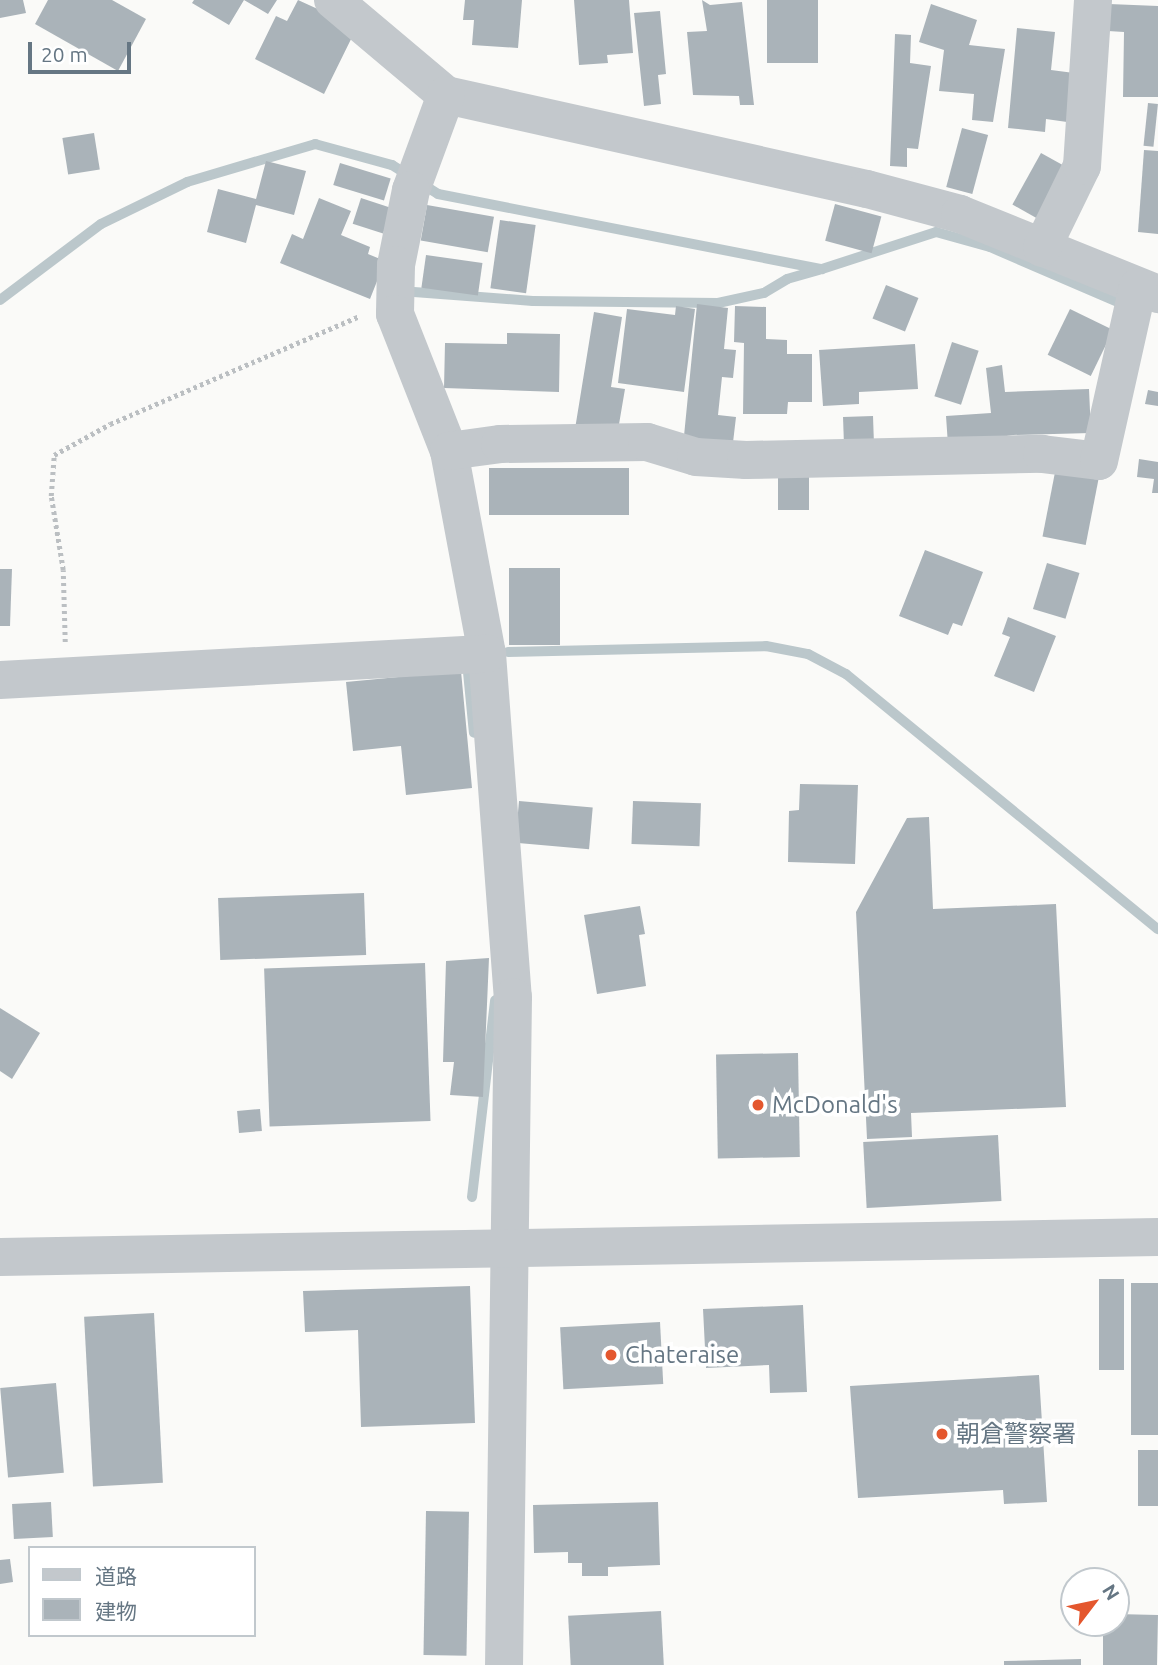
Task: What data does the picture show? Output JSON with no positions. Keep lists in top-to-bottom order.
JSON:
{
  "places": ["McDonald's", "Chateraise", "朝倉警察署"],
  "legend": ["道路", "建物"],
  "scale_bar": "20 m",
  "north": "top right"
}
